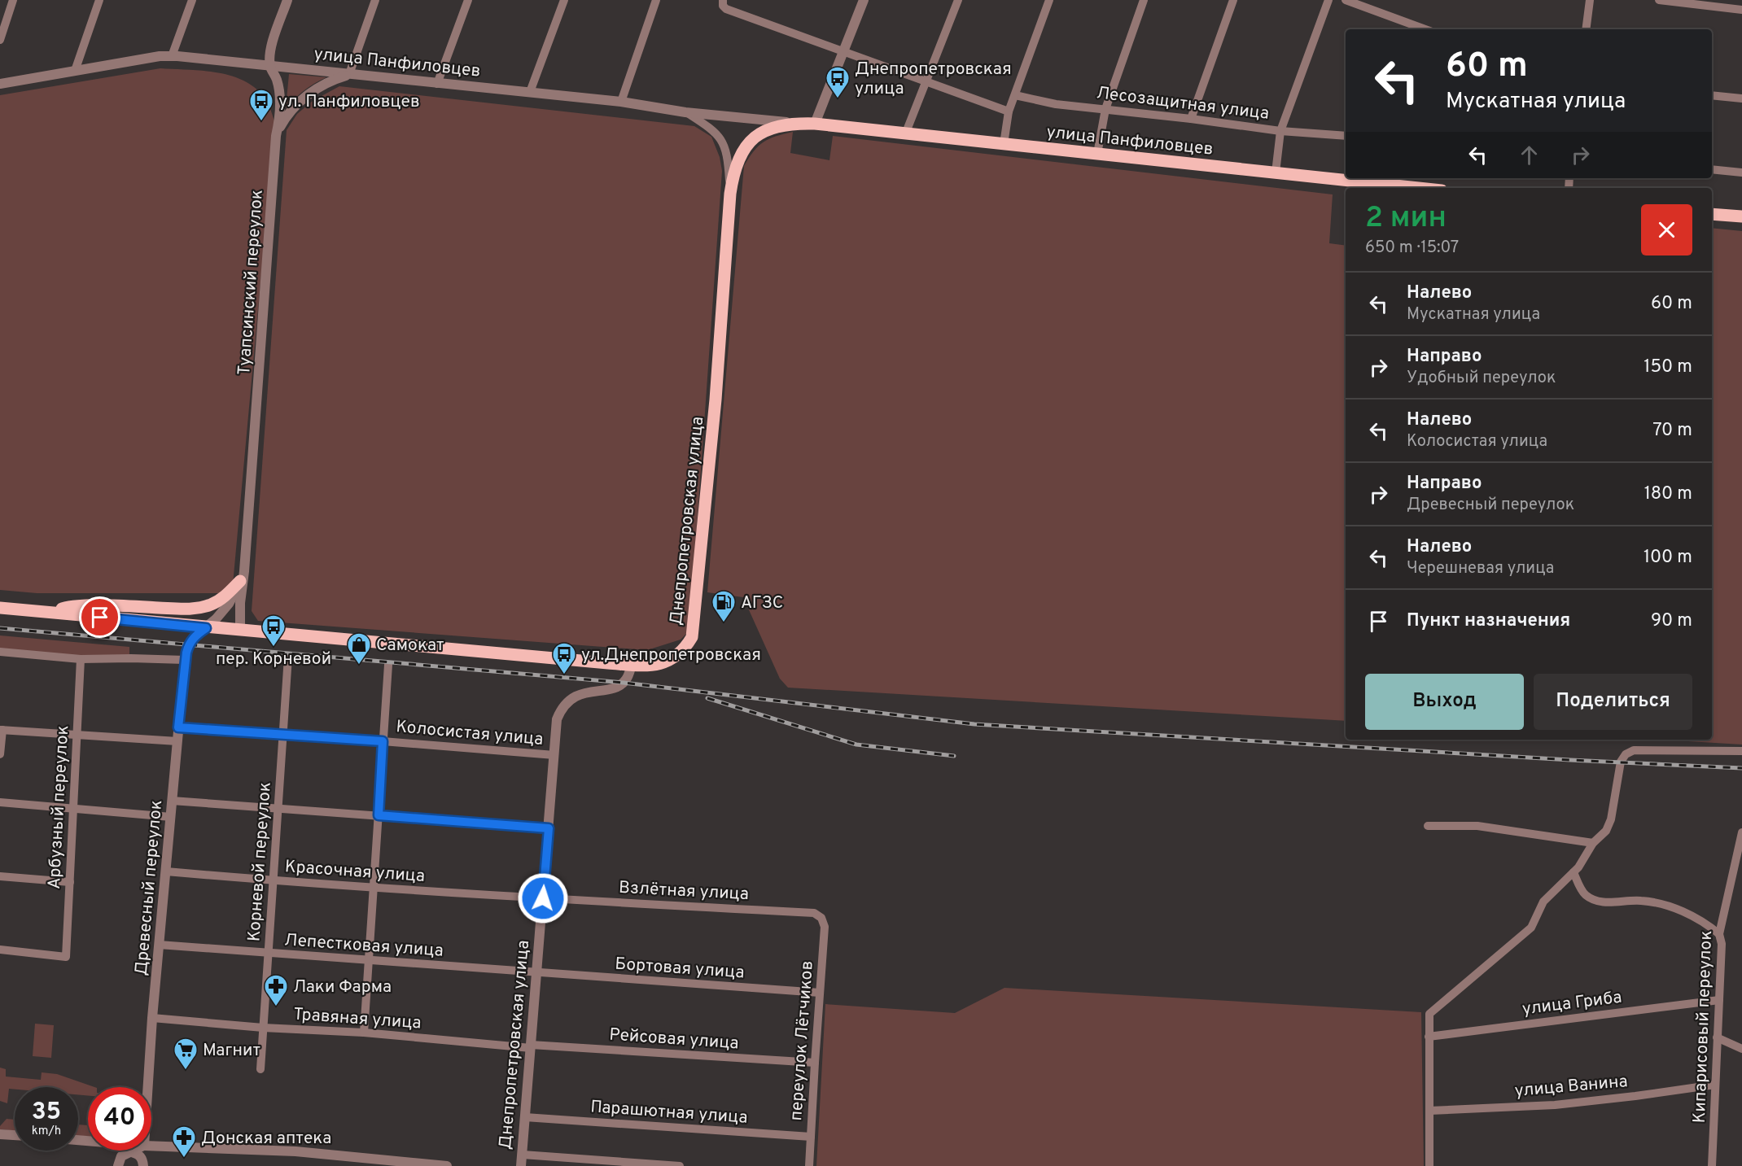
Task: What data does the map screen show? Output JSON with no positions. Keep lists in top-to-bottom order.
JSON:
{
  "streets": {
    "main road": ["улица Панфиловцев", "Днепропетровская улица"],
    "street": [
      "Лесозащитная улица",
      "Туапсинский переулок",
      "Колосистая улица",
      "Арбузный переулок",
      "Корневой переулок",
      "Красочная улица",
      "Древесный переулок",
      "Взлётная улица",
      "Лепестковая улица",
      "Бортовая улица",
      "улица Гриба",
      "Травяная улица",
      "Кипарисовый переулок",
      "Рейсовая улица",
      "переулок Лётчиков",
      "улица Ванина",
      "Парашютная улица"
    ]
  },
  "crossings": [
    ["улица Панфиловцев", "Туапсинский переулок"],
    ["улица Панфиловцев", "Днепропетровская улица"],
    ["Туапсинский переулок", "Древесный переулок"],
    ["Днепропетровская улица", "Колосистая улица"],
    ["Днепропетровская улица", "Красочная улица"],
    ["Днепропетровская улица", "Взлётная улица"],
    ["Днепропетровская улица", "Лепестковая улица"],
    ["Днепропетровская улица", "Бортовая улица"],
    ["Днепропетровская улица", "Травяная улица"],
    ["Днепропетровская улица", "Рейсовая улица"],
    ["Днепропетровская улица", "Парашютная улица"],
    ["Колосистая улица", "Корневой переулок"],
    ["Колосистая улица", "Древесный переулок"],
    ["Корневой переулок", "Красочная улица"],
    ["Корневой переулок", "Лепестковая улица"],
    ["Корневой переулок", "Травяная улица"],
    ["Красочная улица", "Древесный переулок"],
    ["Красочная улица", "Взлётная улица"],
    ["Древесный переулок", "Лепестковая улица"],
    ["Древесный переулок", "Травяная улица"],
    ["Взлётная улица", "переулок Лётчиков"],
    ["Лепестковая улица", "Бортовая улица"],
    ["Бортовая улица", "переулок Лётчиков"],
    ["улица Гриба", "Кипарисовый переулок"],
    ["Травяная улица", "Рейсовая улица"],
    ["Кипарисовый переулок", "улица Ванина"],
    ["Рейсовая улица", "переулок Лётчиков"],
    ["переулок Лётчиков", "Парашютная улица"]
  ],
  "places": {
    "bus stop": [
      "Днепропетровская улица",
      "ул. Панфиловцев",
      "пер. Корневой",
      "ул.Днепропетровская"
    ],
    "fuel station": ["АГЗС"],
    "shop": ["Самокат"],
    "pharmacy": ["Лаки Фарма", "Донская аптека"],
    "supermarket": ["Магнит"]
  },
  "page": {
    "turn": ["60 m", "Мускатная улица"],
    "heading": ["2 мин", "650 m · 15:07"],
    "list": [
      {
        "name": "Налево",
        "note": "Мускатная улица",
        "value": "60 m"
      },
      {
        "name": "Направо",
        "note": "Удобный переулок",
        "value": "150 m"
      },
      {
        "name": "Налево",
        "note": "Колосистая улица",
        "value": "70 m"
      },
      {
        "name": "Направо",
        "note": "Древесный переулок",
        "value": "180 m"
      },
      {
        "name": "Налево",
        "note": "Черешневая улица",
        "value": "100 m"
      },
      {
        "name": "Пункт назначения",
        "value": "90 m"
      }
    ],
    "buttons": ["Выход", "Поделиться"],
    "speed": "35 km/h",
    "limit": "40"
  }
}
